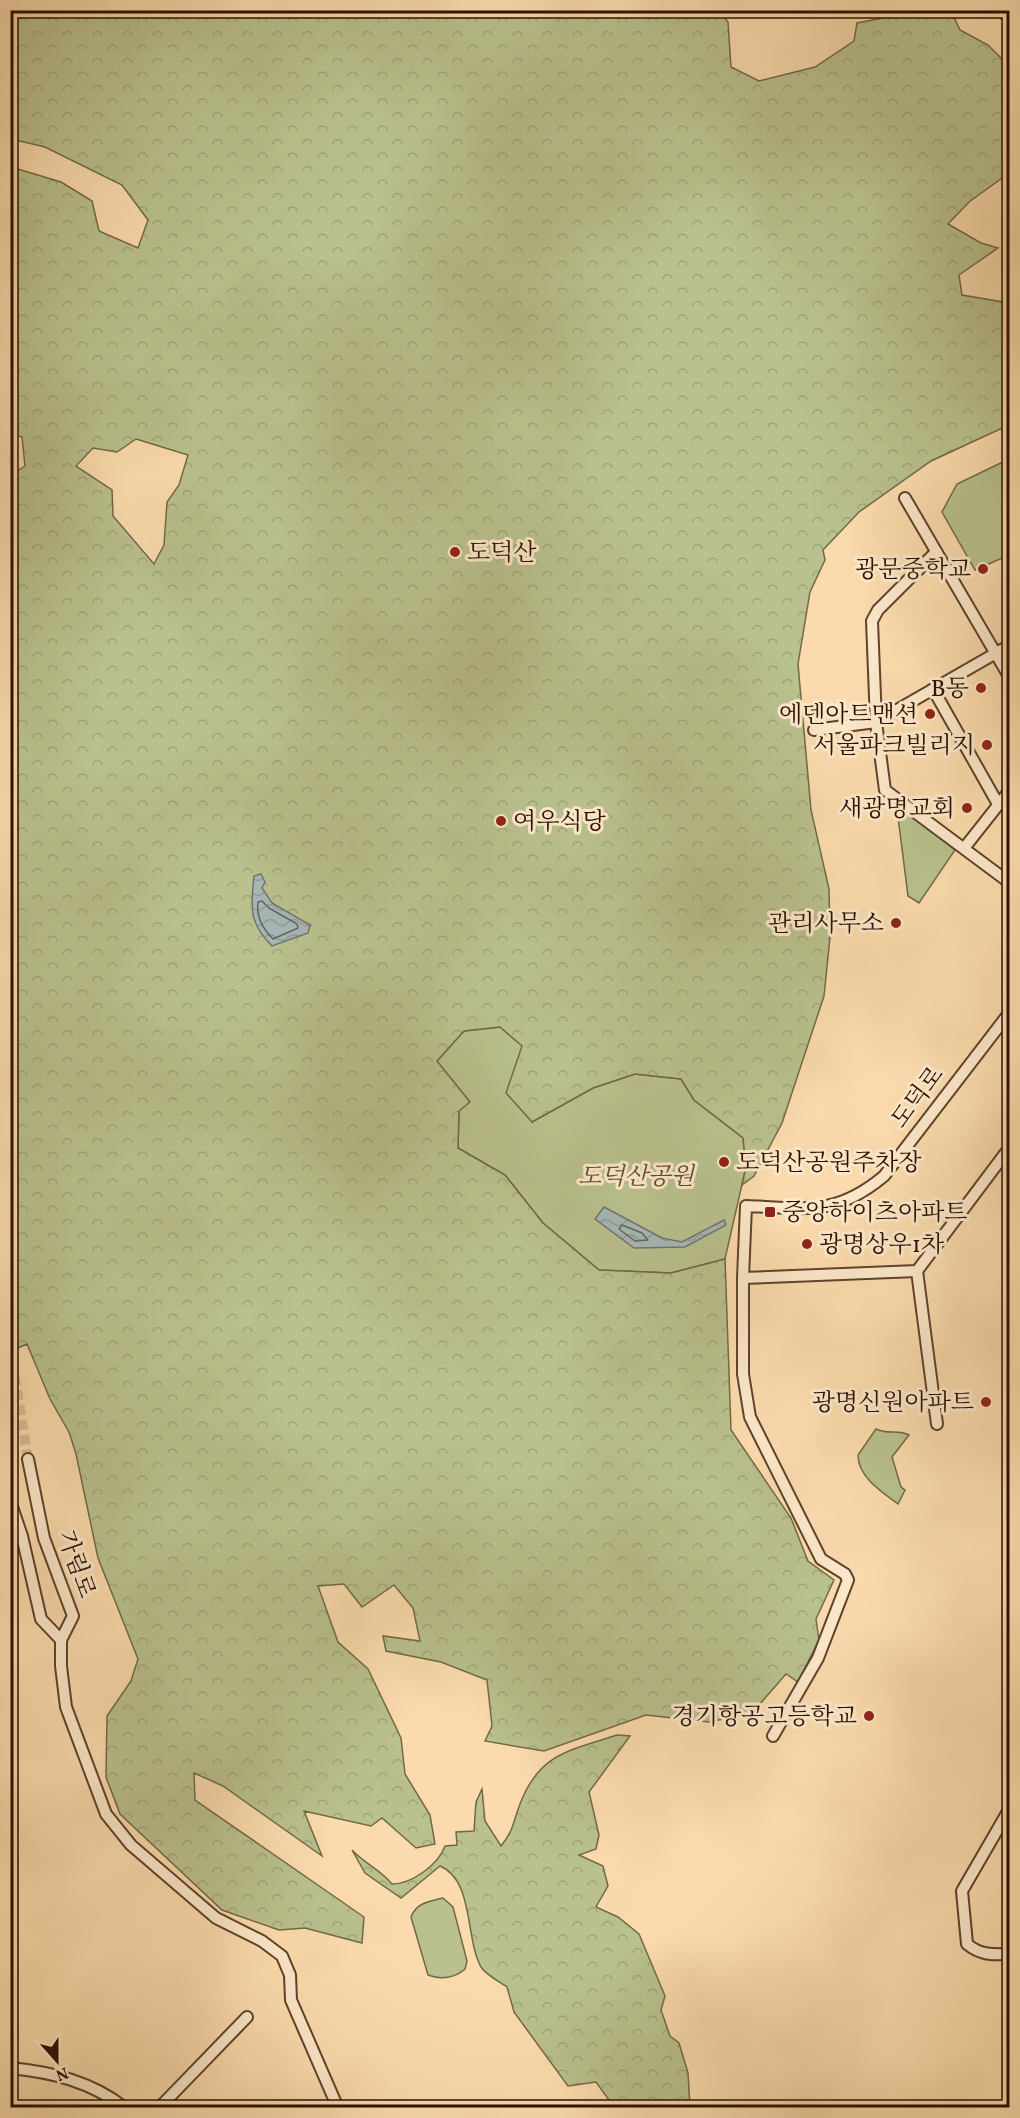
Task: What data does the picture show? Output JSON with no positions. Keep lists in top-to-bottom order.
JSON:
{
  "streets": {
    "street": ["도덕로", "가림로"]
  },
  "parks": ["도덕산공원"],
  "places": {
    "other": [
      "도덕산",
      "광문중학교",
      "B동",
      "에덴아트맨션",
      "서울파크빌리지",
      "새광명교회",
      "여우식당",
      "관리사무소",
      "도덕산공원주차장",
      "광명상우1차",
      "광명신원아파트",
      "경기항공고등학교"
    ],
    "transit": ["중앙하이츠아파트"]
  },
  "north": "bottom"
}
